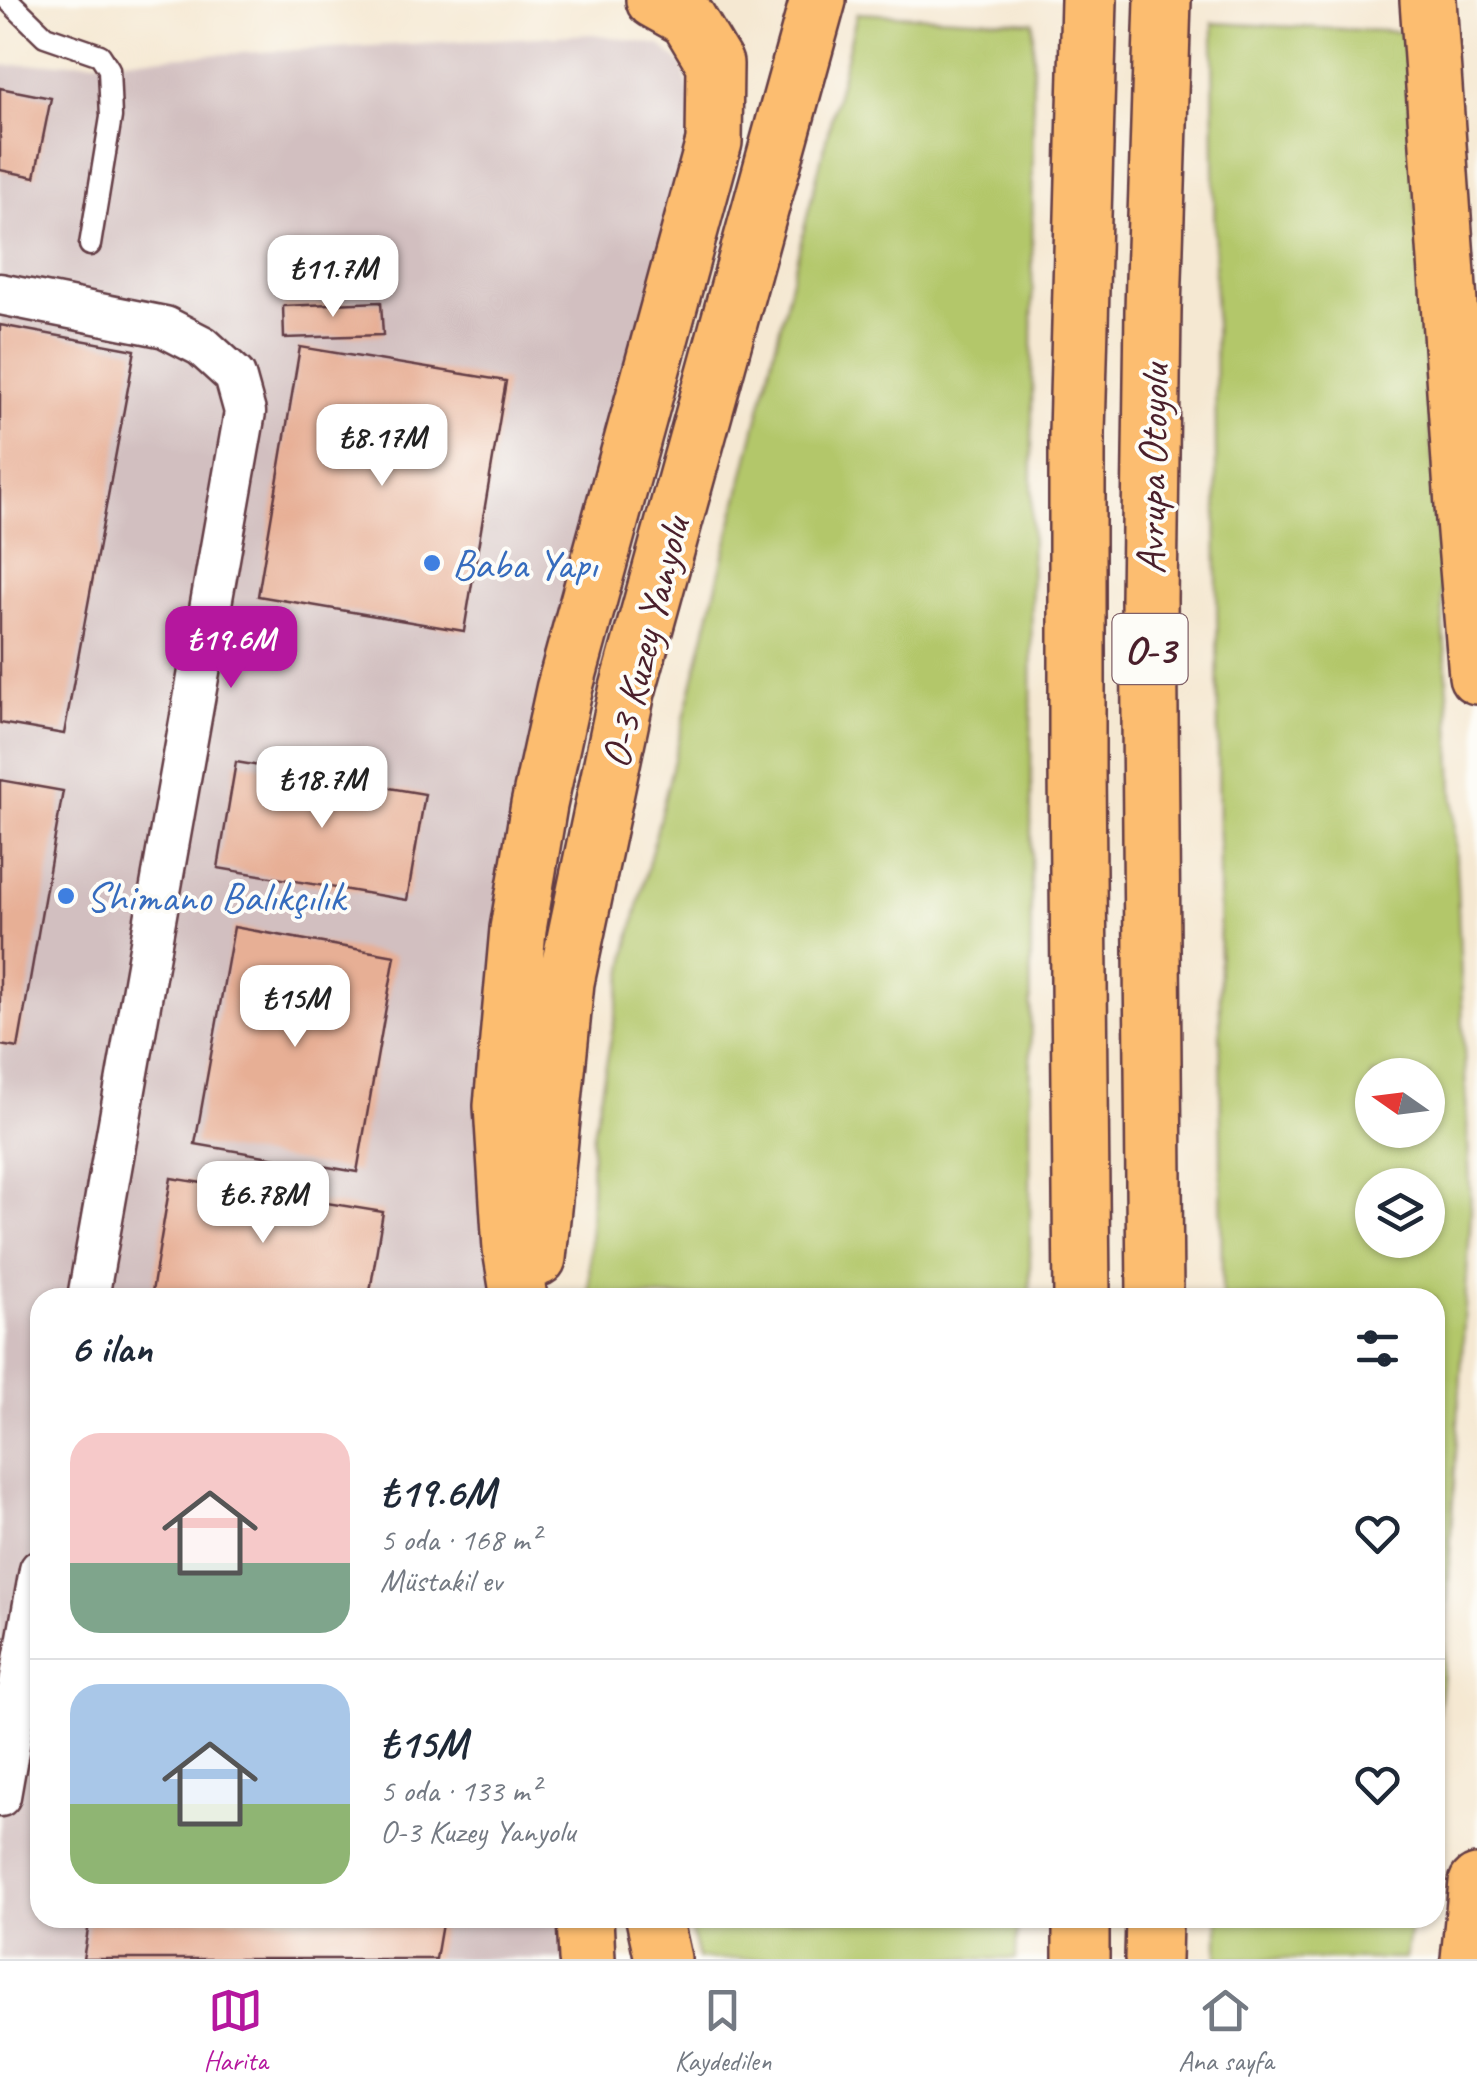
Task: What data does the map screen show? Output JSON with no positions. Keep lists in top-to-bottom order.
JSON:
{
  "streets": {
    "main road": ["Avrupa Otoyolu", "O-3 Kuzey Yanyolu", "O-3"]
  },
  "places": ["Baba Yapı", "Shimano Balıkçılık"],
  "north": "left",
  "page": {
    "price": [
      "₺11.7M",
      "₺8.17M",
      "₺19.6M",
      "₺18.7M",
      "₺15M",
      "₺6.78M"
    ],
    "heading": "6 ilan",
    "list": [
      {
        "name": "₺19.6M",
        "note": "5 oda · 168 m² · Müstakil ev"
      },
      {
        "name": "₺15M",
        "note": "5 oda · 133 m² · O-3 Kuzey Yanyolu"
      }
    ],
    "tabs": ["Harita", "Kaydedilen", "Ana sayfa"]
  }
}
